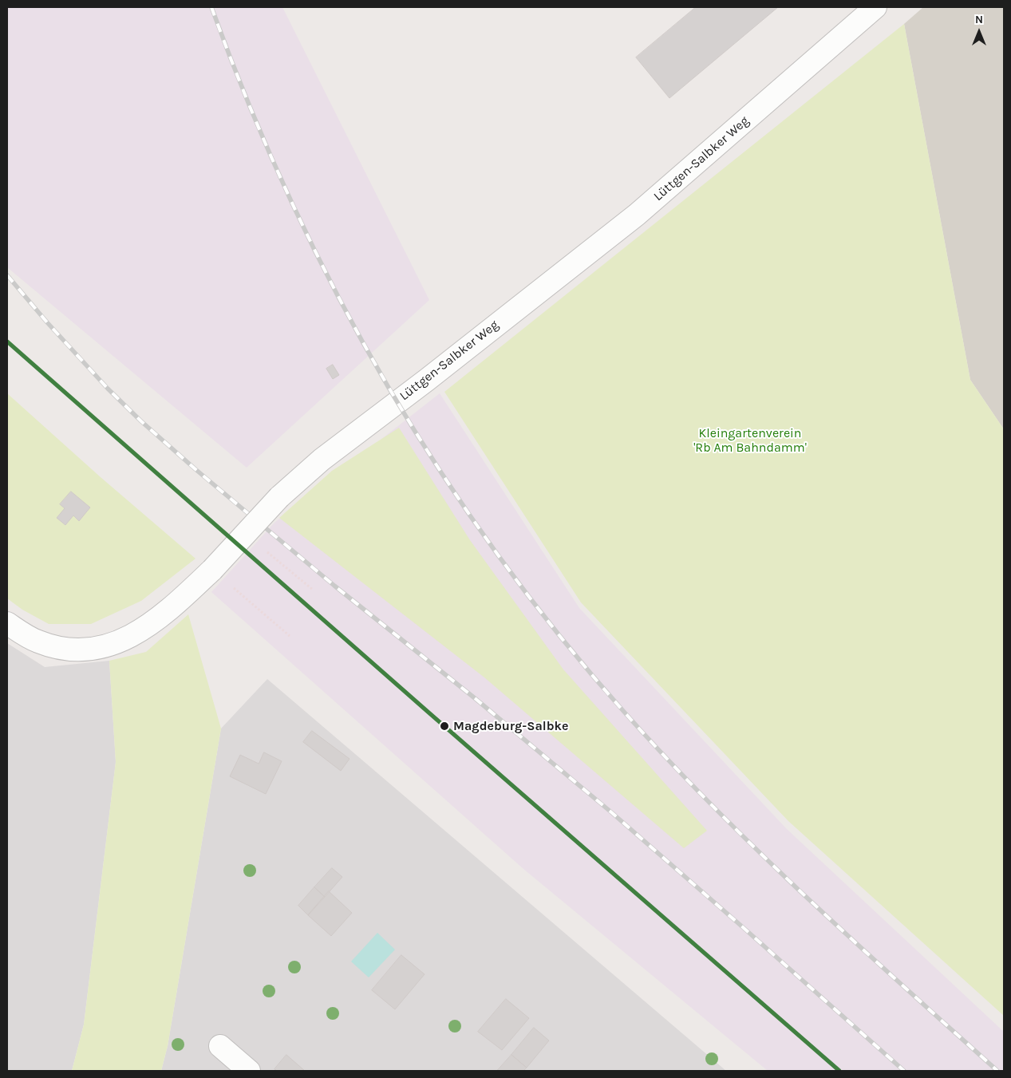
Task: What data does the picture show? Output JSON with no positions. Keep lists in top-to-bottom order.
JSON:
{
  "streets": {
    "street": ["Lüttgen-Salbker Weg"]
  },
  "parks": ["Kleingartenverein 'Rb Am Bahndamm'"],
  "places": ["Magdeburg-Salbke"],
  "north": "top"
}
